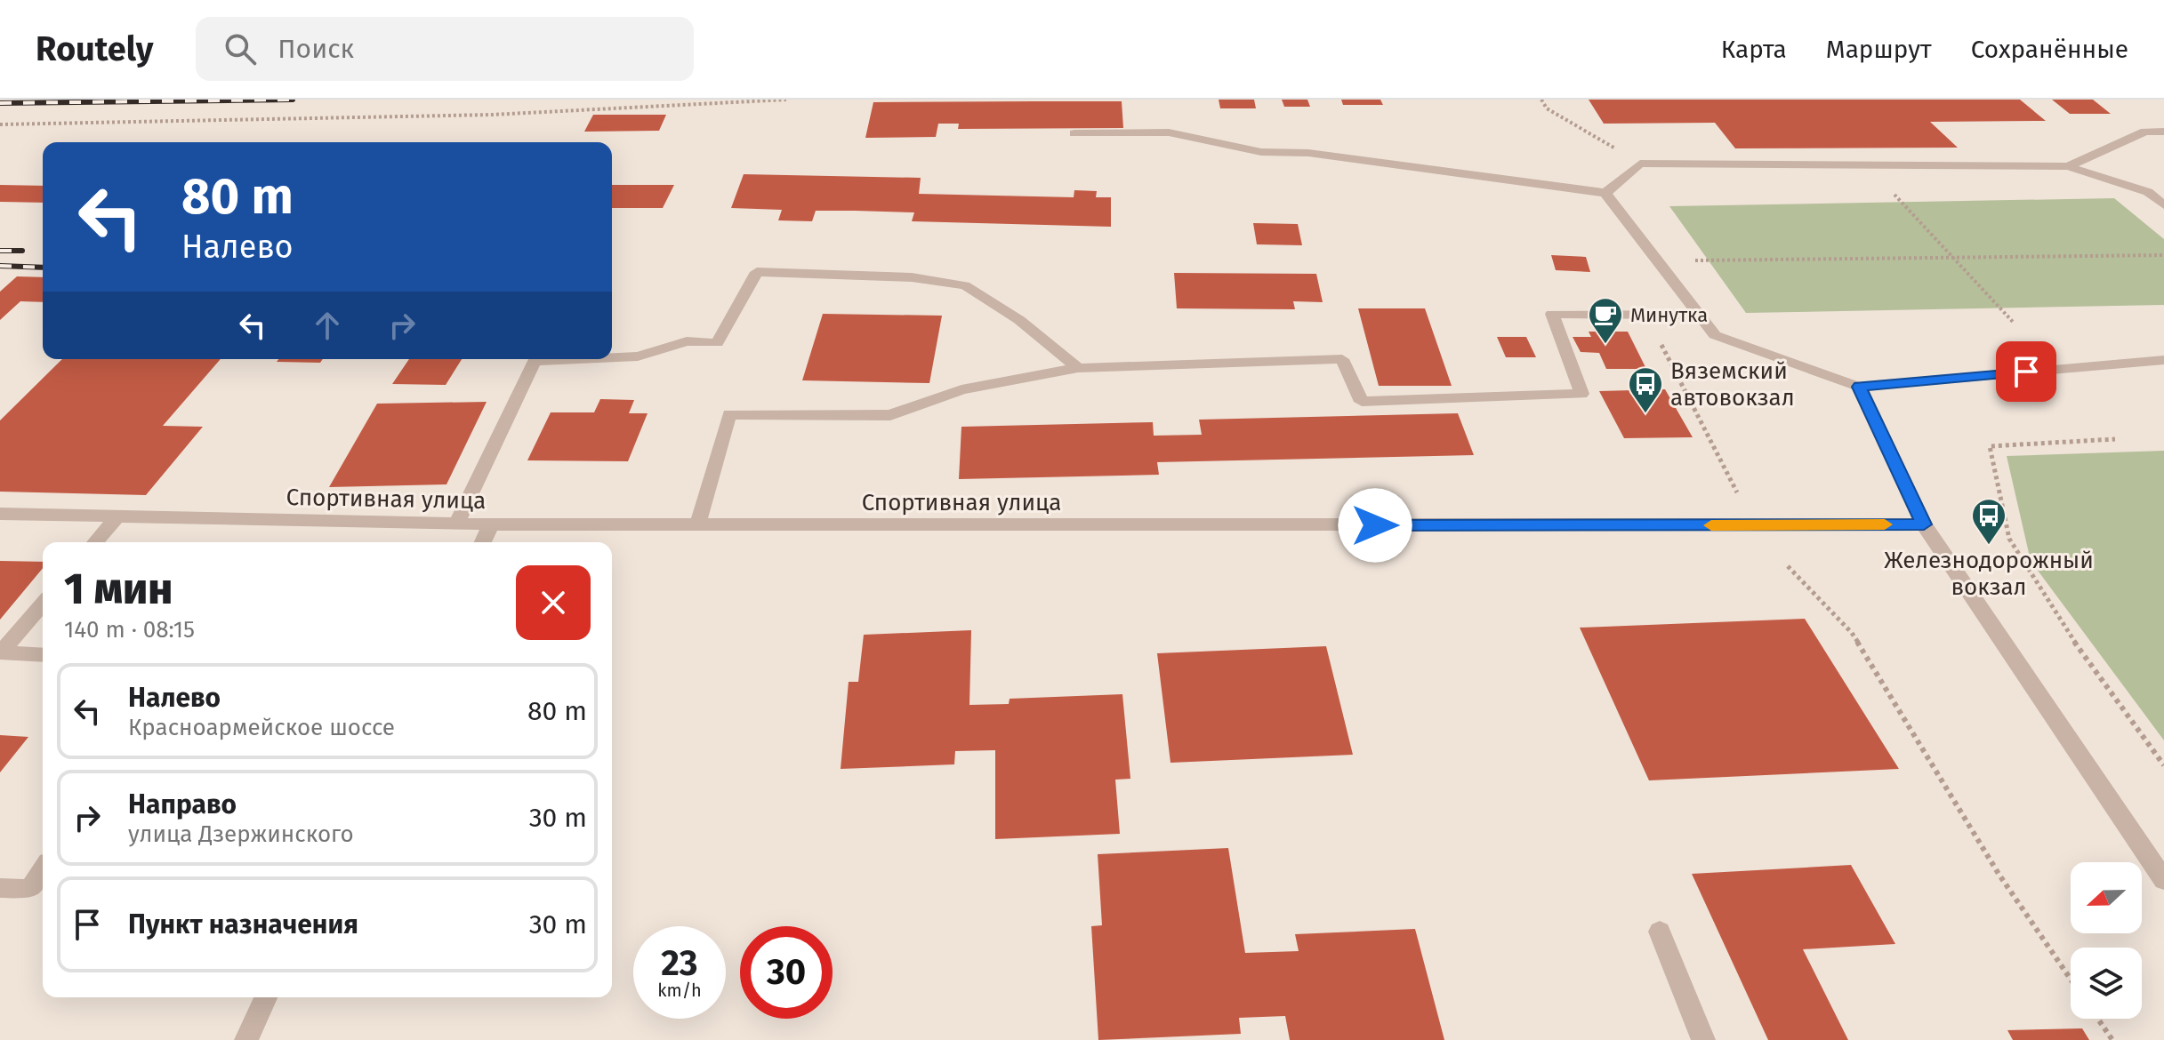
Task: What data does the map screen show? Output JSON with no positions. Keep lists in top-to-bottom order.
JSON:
{
  "streets": {
    "street": ["Спортивная улица"]
  },
  "places": {
    "cafe": ["Минутка"],
    "bus stop": ["Вяземский автовокзал", "Железнодорожный вокзал"]
  },
  "north": "left",
  "page": {
    "header": "Routely",
    "search": "Поиск",
    "nav": ["Карта", "Маршрут", "Сохранённые"],
    "turn": ["80 m", "Налево"],
    "heading": ["1 мин", "140 m · 08:15"],
    "list": [
      {
        "name": "Налево",
        "note": "Красноармейское шоссе",
        "value": "80 m"
      },
      {
        "name": "Направо",
        "note": "улица Дзержинского",
        "value": "30 m"
      },
      {
        "name": "Пункт назначения",
        "value": "30 m"
      }
    ],
    "speed": "23 km/h",
    "limit": "30"
  }
}
